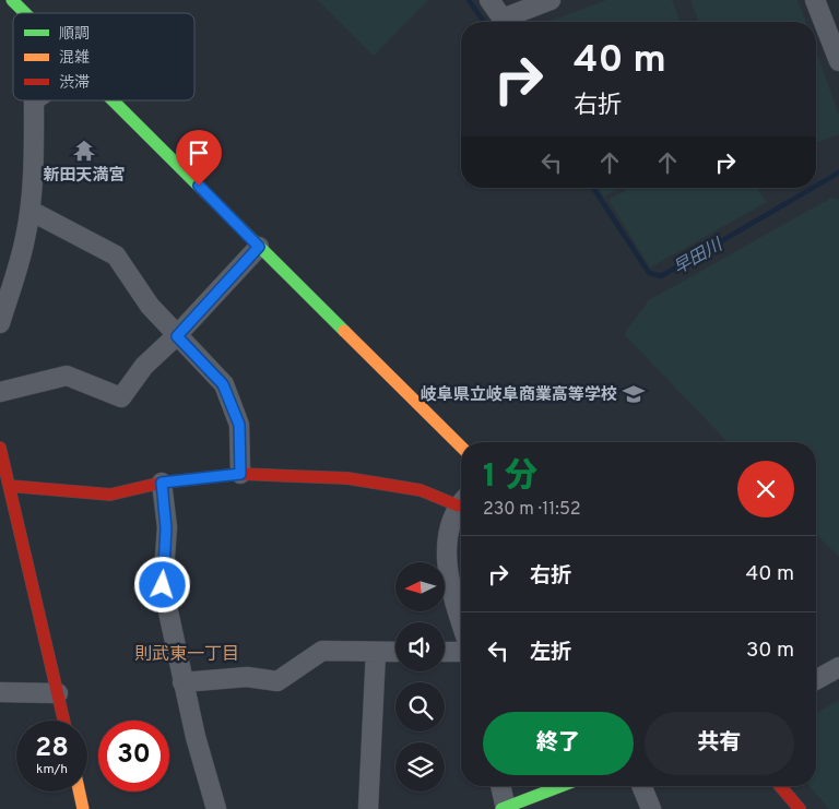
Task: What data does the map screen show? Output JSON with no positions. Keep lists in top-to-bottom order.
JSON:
{
  "districts": ["則武東一丁目"],
  "water": ["早田川"],
  "places": {
    "temple": ["新田天満宮"],
    "school or university": ["岐阜県立岐阜商業高等学校"]
  },
  "legend": ["順調", "混雑", "渋滞"],
  "north": "left",
  "page": {
    "turn": ["40 m", "右折"],
    "heading": ["1 分", "230 m · 11:52"],
    "list": [
      {
        "name": "右折",
        "value": "40 m"
      },
      {
        "name": "左折",
        "value": "30 m"
      }
    ],
    "buttons": ["終了", "共有"],
    "speed": "28 km/h",
    "limit": "30"
  }
}
